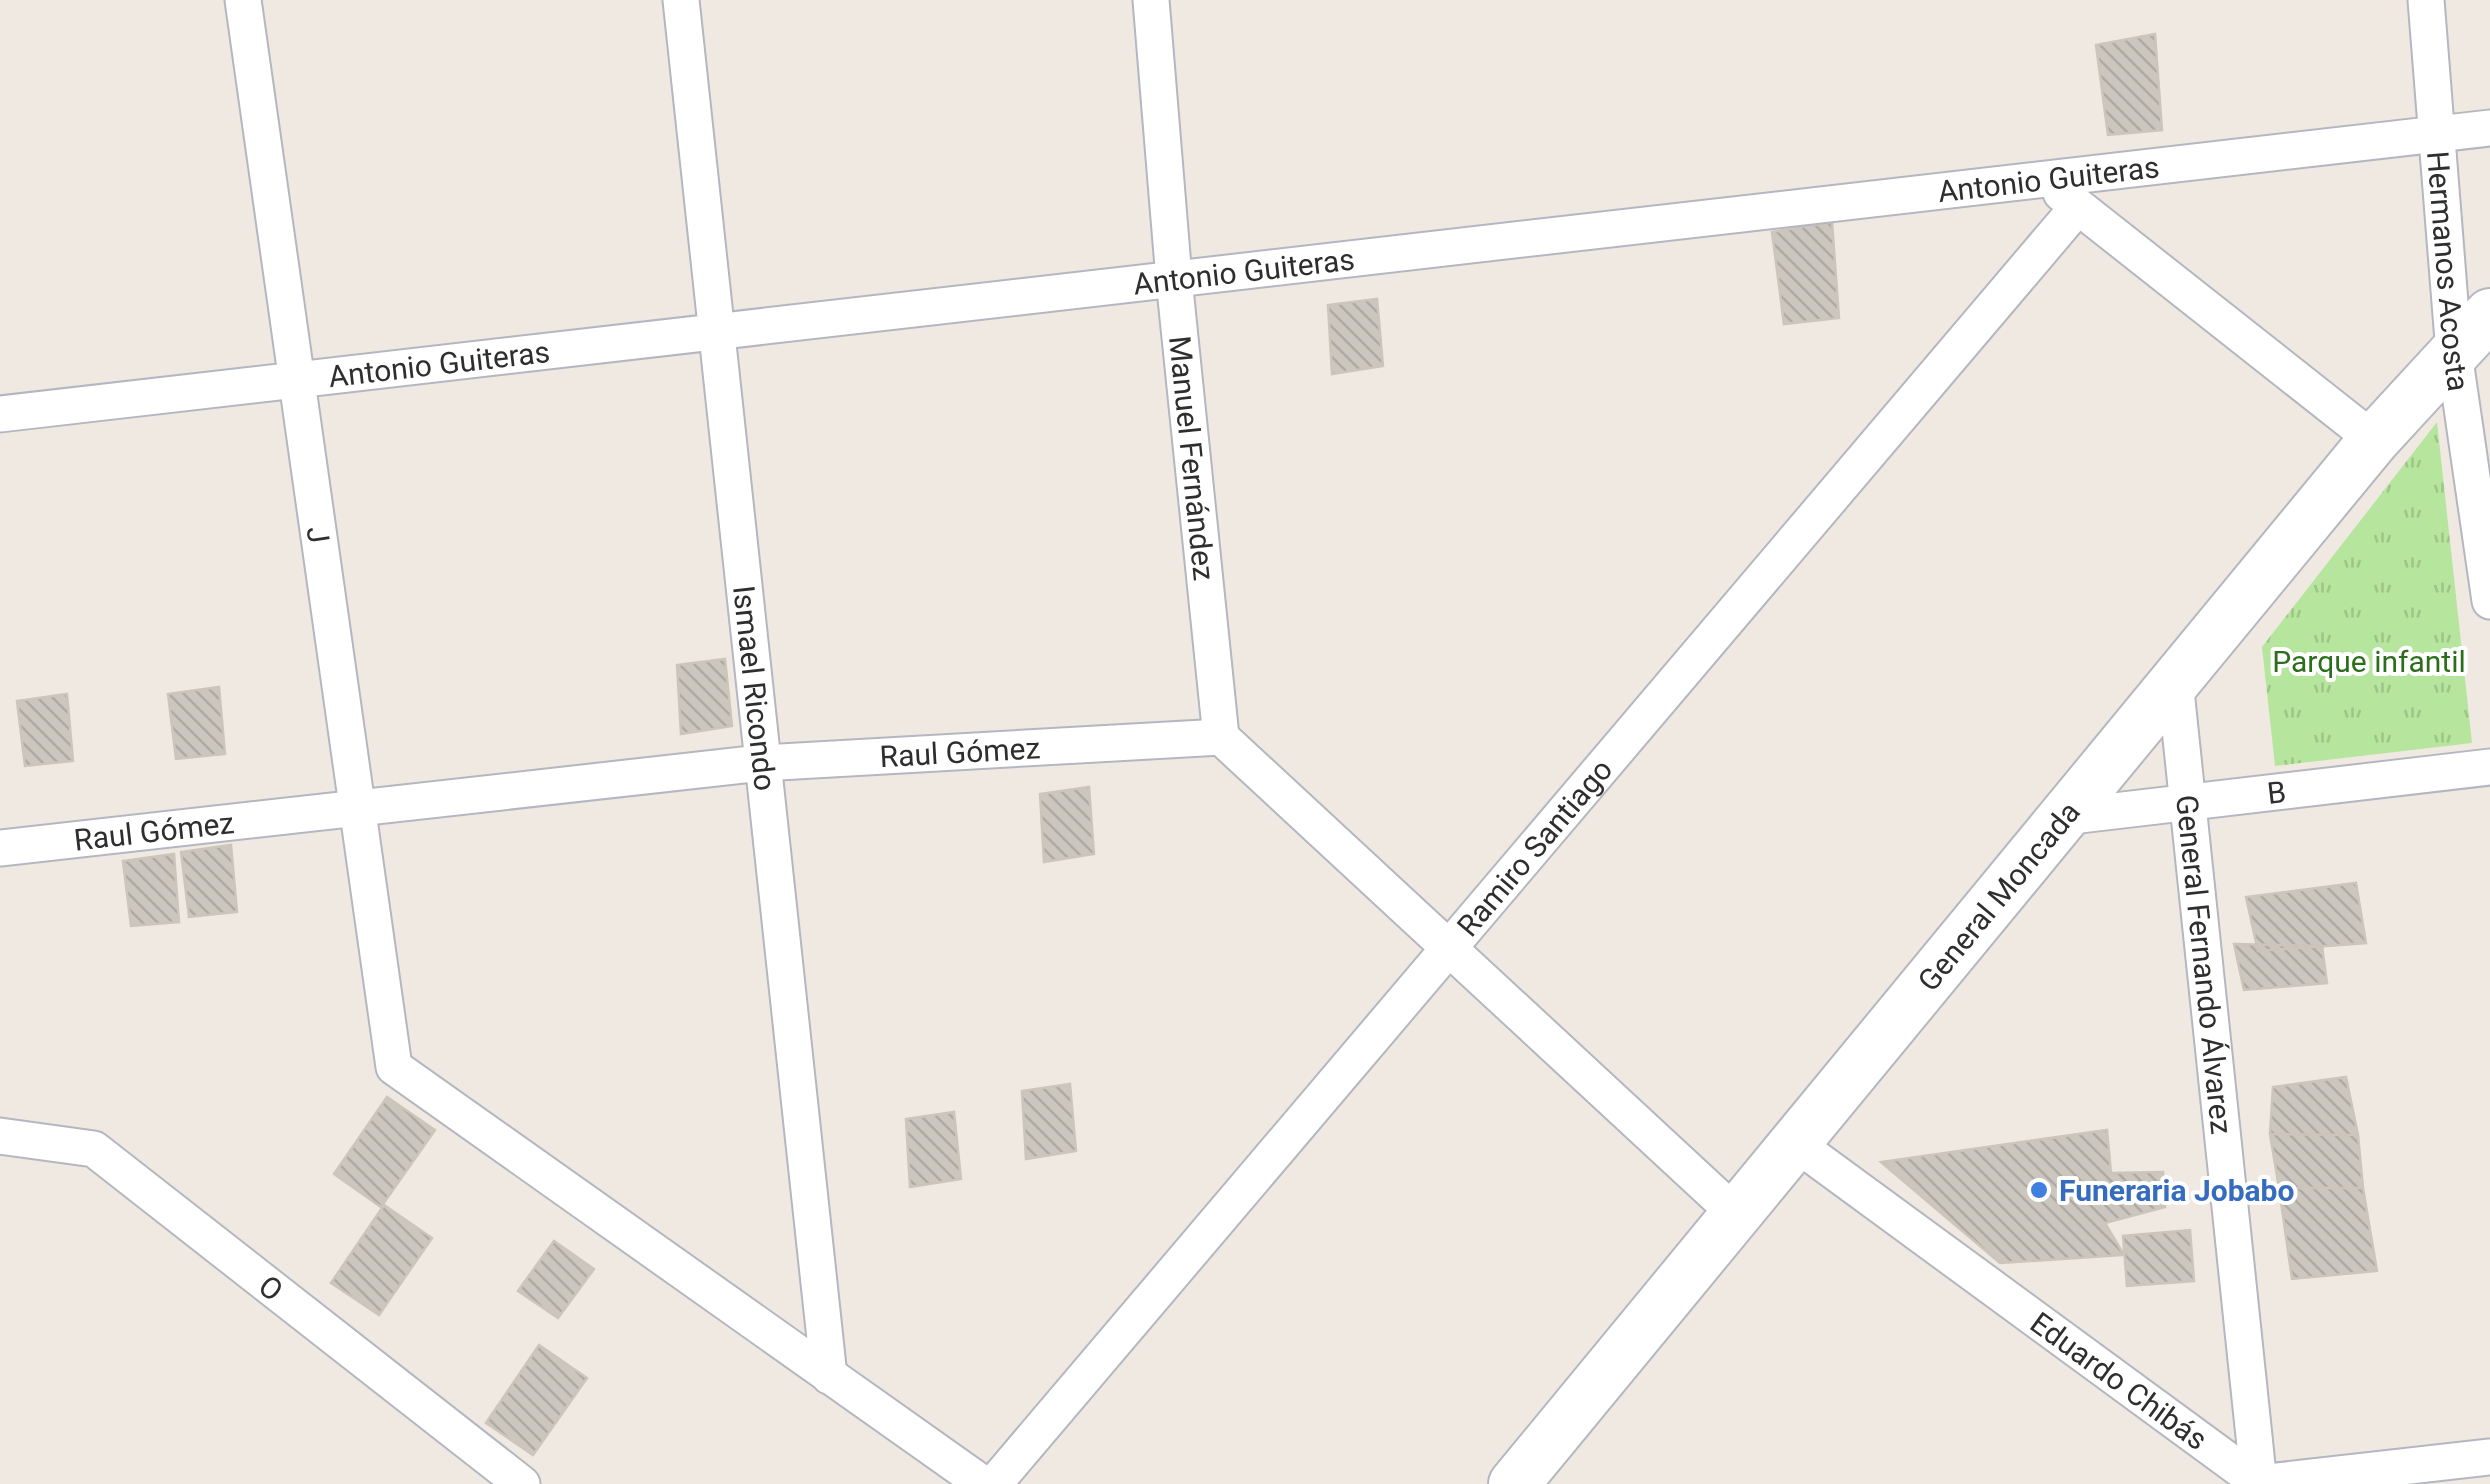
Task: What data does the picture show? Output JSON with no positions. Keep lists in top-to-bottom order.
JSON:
{
  "streets": {
    "street": [
      "Antonio Guiteras",
      "Hermanos Acosta",
      "Manuel Fernández",
      "J",
      "Ismael Ricondo",
      "Raul Gómez",
      "B",
      "Ramiro Santiago",
      "General Moncada",
      "General Fernando Álvarez",
      "O",
      "Eduardo Chibás"
    ]
  },
  "crossings": [
    ["Antonio Guiteras", "Hermanos Acosta"],
    ["Antonio Guiteras", "Manuel Fernández"],
    ["Antonio Guiteras", "J"],
    ["Antonio Guiteras", "Ismael Ricondo"],
    ["Hermanos Acosta", "General Moncada"],
    ["Manuel Fernández", "Raul Gómez"],
    ["J", "Ismael Ricondo"],
    ["J", "Raul Gómez"],
    ["Ismael Ricondo", "Raul Gómez"],
    ["B", "General Moncada"],
    ["B", "General Fernando Álvarez"],
    ["General Moncada", "General Fernando Álvarez"],
    ["General Moncada", "Eduardo Chibás"],
    ["General Fernando Álvarez", "Eduardo Chibás"]
  ],
  "parks": ["Parque infantil"],
  "places": ["Funeraria Jobabo"]
}
